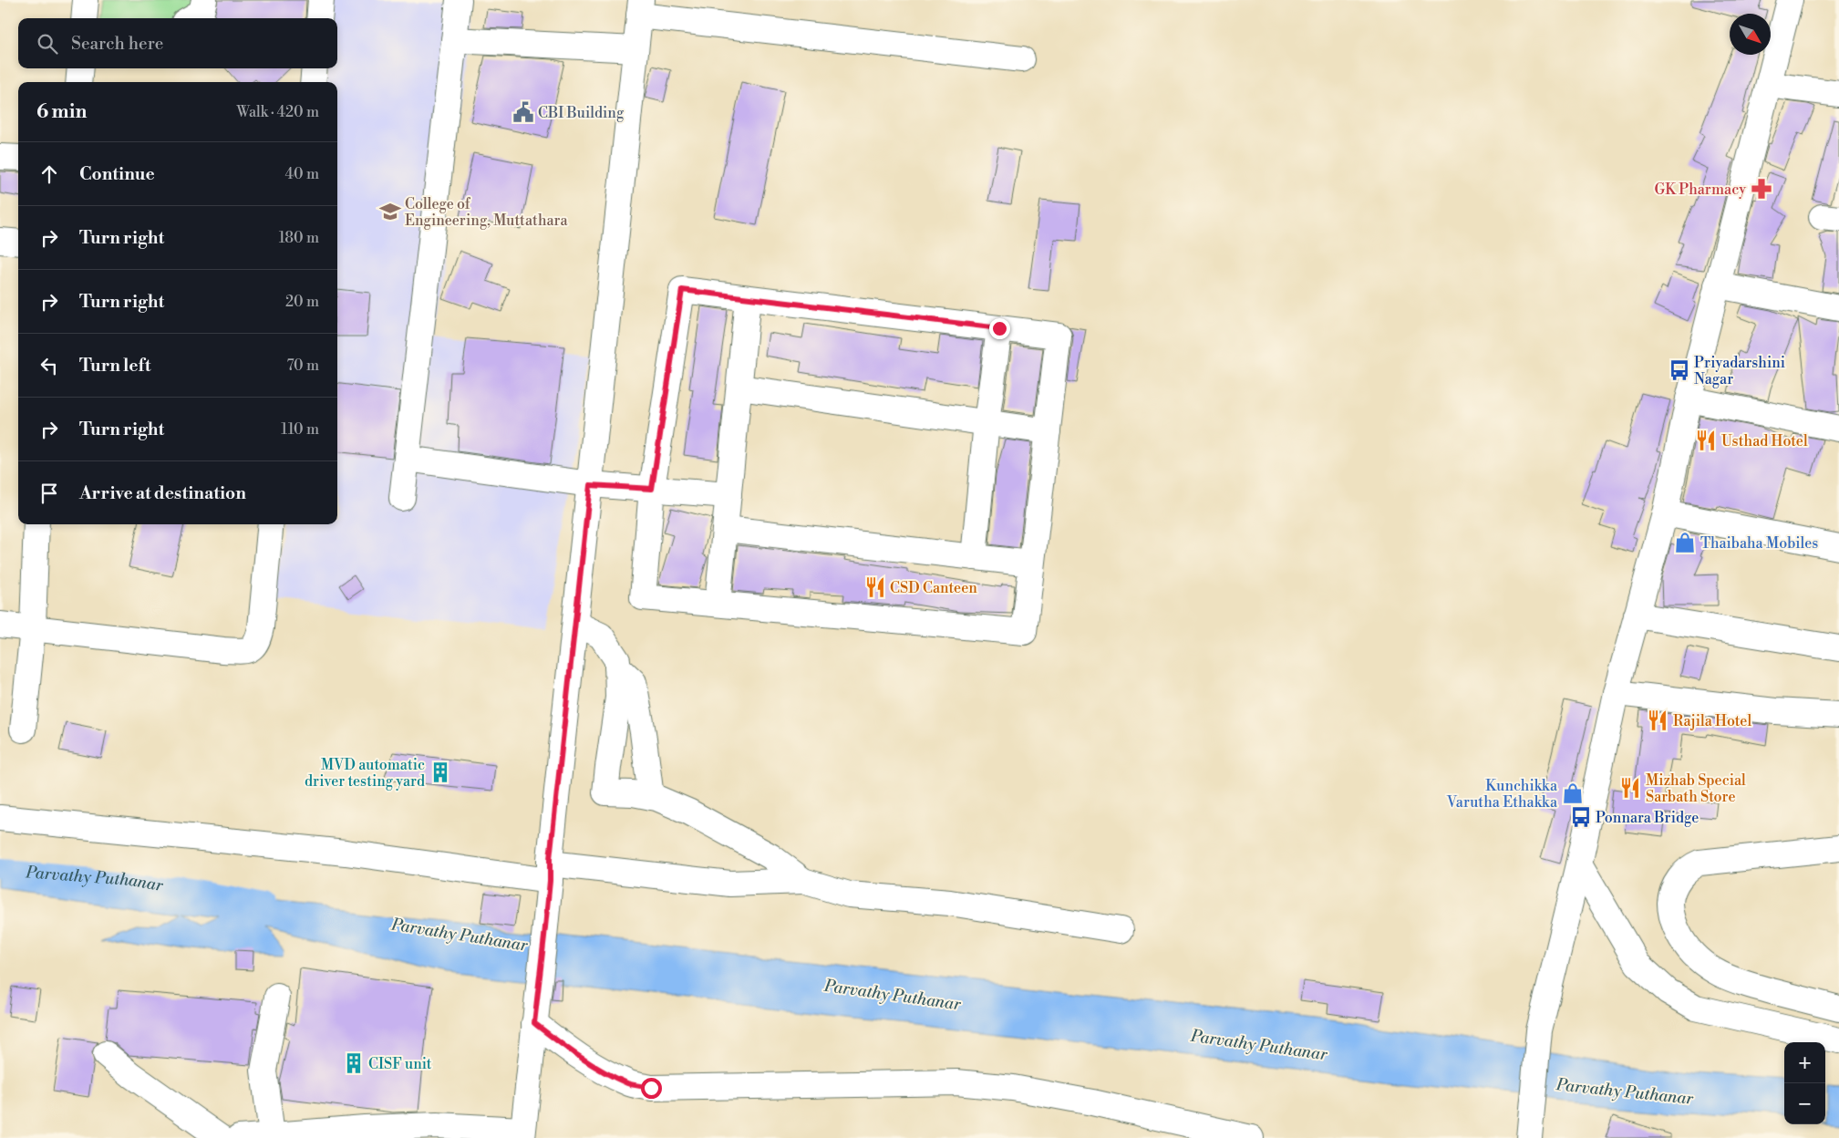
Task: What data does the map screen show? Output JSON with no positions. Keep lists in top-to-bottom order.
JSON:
{
  "water": ["Parvathy Puthanar"],
  "places": {
    "public building": ["CBI Building"],
    "pharmacy": ["GK Pharmacy"],
    "school or university": ["College of Engineering, Muttathara"],
    "bus stop": ["Priyadarshini Nagar", "Ponnara Bridge"],
    "restaurant": [
      "Usthad Hotel",
      "CSD Canteen",
      "Rajila Hotel",
      "Mizhab Special Sarbath Store"
    ],
    "shop": ["Thaibaha Mobiles", "Kunchikka Varutha Ethakka"],
    "building": ["MVD automatic driver testing yard", "CISF unit"]
  },
  "north": "bottom right",
  "page": {
    "search": "Search here",
    "heading": ["6 min", "Walk · 420 m"],
    "list": [
      ["Continue", "40 m"],
      ["Turn right", "180 m"],
      ["Turn right", "20 m"],
      ["Turn left", "70 m"],
      ["Turn right", "110 m"],
      "Arrive at destination"
    ],
    "map_buttons": ["+", "−"]
  }
}
